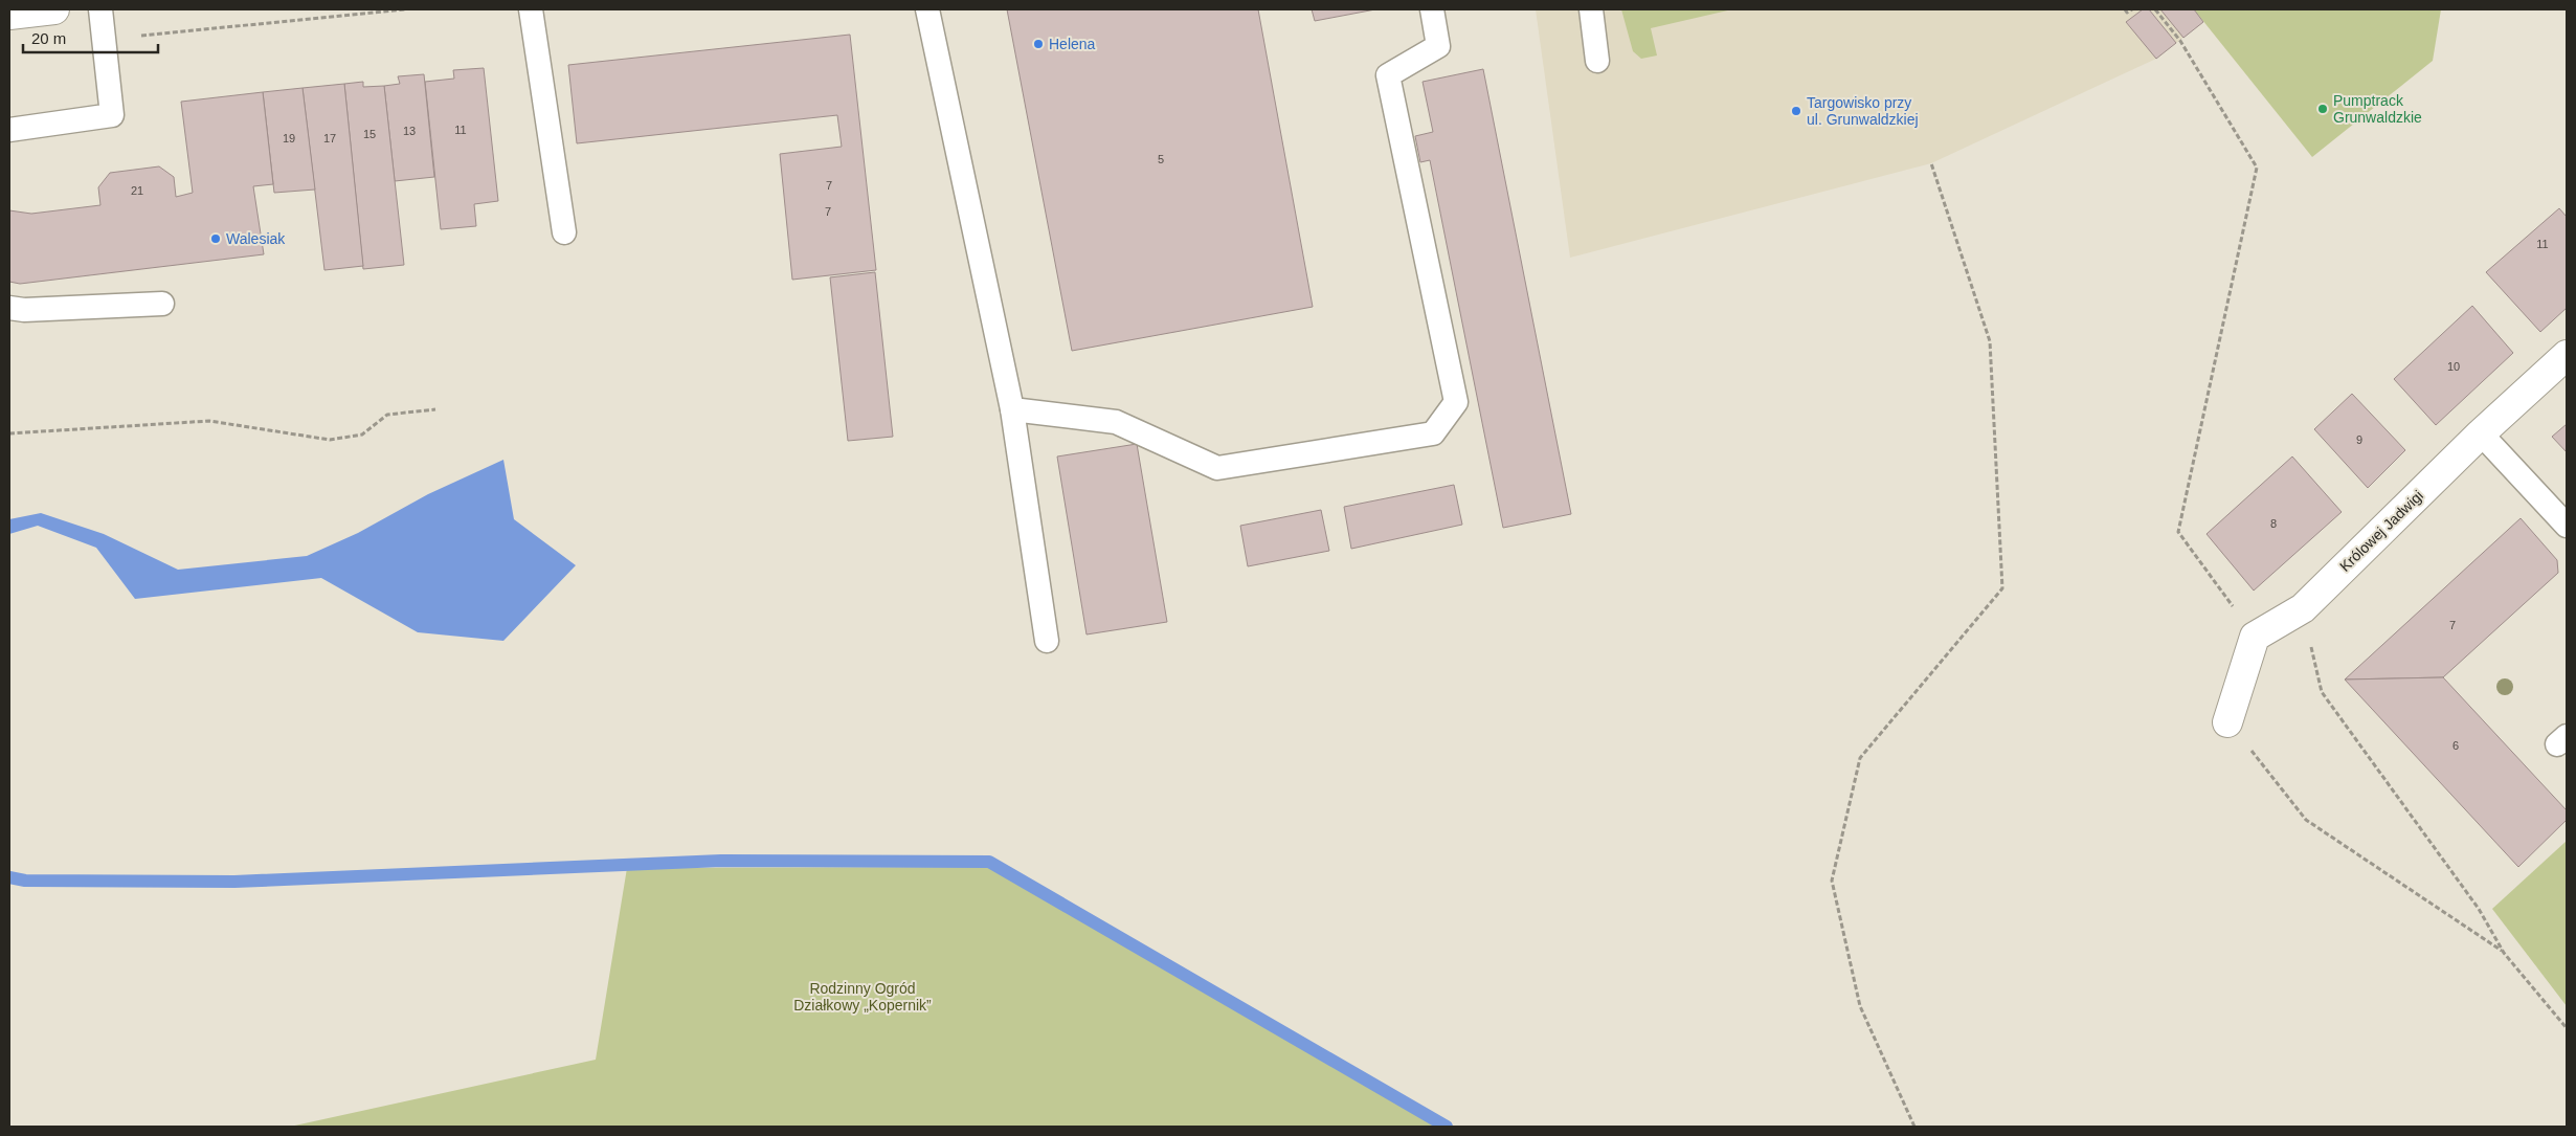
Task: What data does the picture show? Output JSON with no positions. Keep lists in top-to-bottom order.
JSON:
{
  "streets": {
    "street": ["Królowej Jadwigi"]
  },
  "parks": ["Rodzinny Ogród Działkowy „Kopernik”"],
  "places": [
    "Helena",
    "Pumptrack Grunwaldzkie",
    "Targowisko przy ul. Grunwaldzkiej",
    "Walesiak"
  ],
  "house_numbers": [
    "11",
    "13",
    "15",
    "19",
    "17",
    "5",
    "7",
    "21",
    "7",
    "11",
    "10",
    "9",
    "8",
    "7",
    "6"
  ],
  "scale_bar": "20 m"
}
